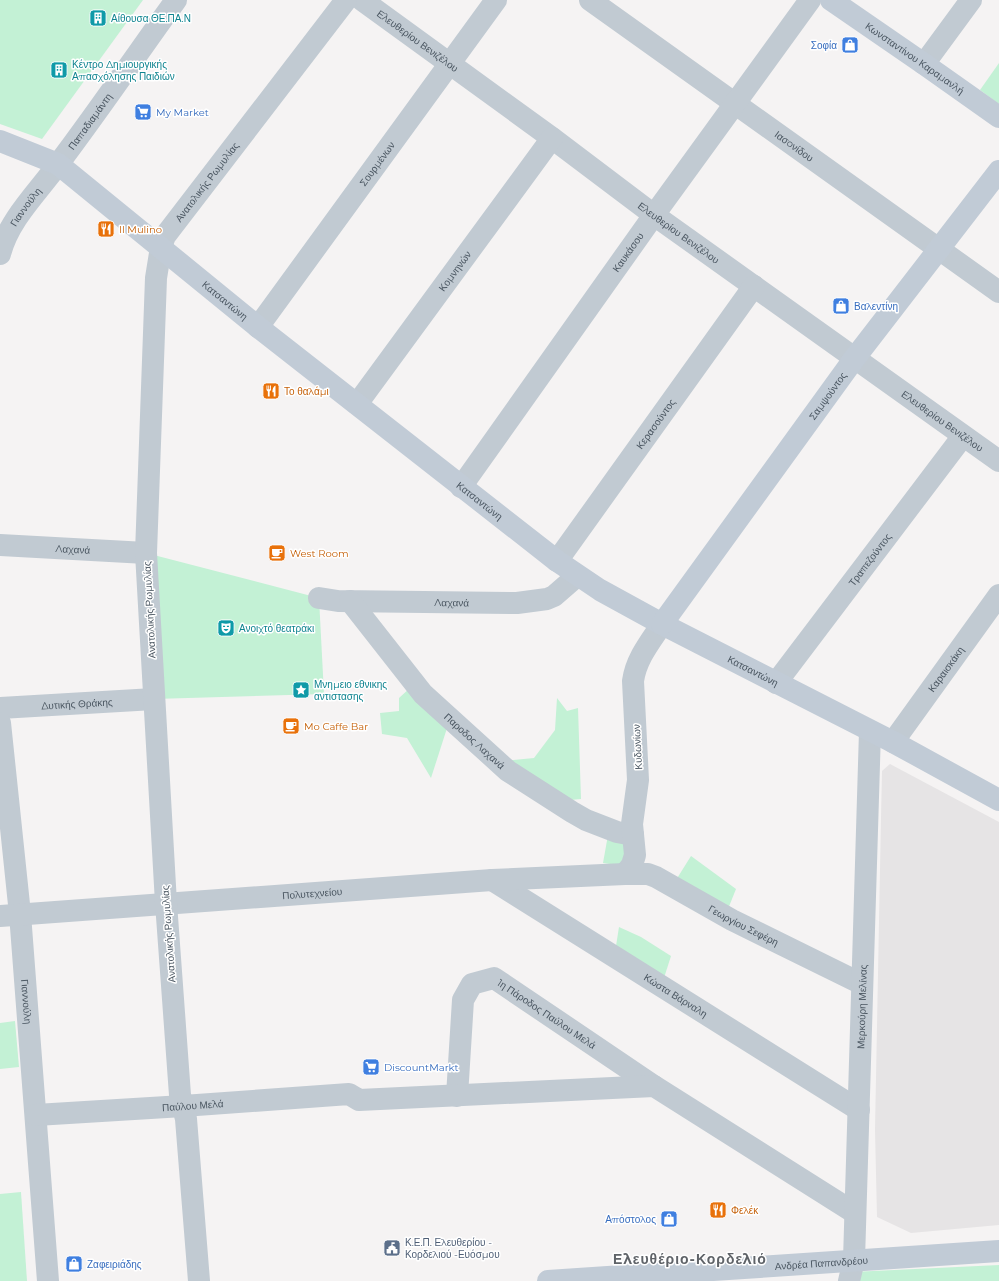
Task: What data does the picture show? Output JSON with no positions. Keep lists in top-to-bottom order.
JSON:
{
  "streets": {
    "street": [
      "Ελευθερίου Βενιζέλου",
      "Κωνσταντίνου Καραμανλή",
      "Παπαδιαμάντη",
      "Ιασoνίδου",
      "Σουρμένων",
      "Ανατολικής Ρωμυλίας",
      "Γιαννούλη",
      "Καυκάσου",
      "Κομνηνών",
      "Κατσαντώνη",
      "Σαμψούντος",
      "Κερασούντος",
      "Λαχανά",
      "Τραπεζούντος",
      "Καραισκάκη",
      "Δυτικής Θράκης",
      "Παροδος Λαχανά",
      "Κυδωνίων",
      "Πολυτεχνείου",
      "Γεωργίου Σεφέρη",
      "Κώστα Βάρναλη",
      "Μερκούρη Μελίνας",
      "1η Πάροδος Παύλου Μελά",
      "Παύλου Μελά",
      "Ανδρέα Παπανδρέου"
    ]
  },
  "crossings": [
    ["Ελευθερίου Βενιζέλου", "Σουρμένων"],
    ["Ελευθερίου Βενιζέλου", "Καυκάσου"],
    ["Ελευθερίου Βενιζέλου", "Κομνηνών"],
    ["Ελευθερίου Βενιζέλου", "Σαμψούντος"],
    ["Ελευθερίου Βενιζέλου", "Κερασούντος"],
    ["Ελευθερίου Βενιζέλου", "Τραπεζούντος"],
    ["Παπαδιαμάντη", "Γιαννούλη"],
    ["Παπαδιαμάντη", "Κατσαντώνη"],
    ["Ιασoνίδου", "Καυκάσου"],
    ["Ιασoνίδου", "Σαμψούντος"],
    ["Σουρμένων", "Κατσαντώνη"],
    ["Ανατολικής Ρωμυλίας", "Κατσαντώνη"],
    ["Ανατολικής Ρωμυλίας", "Λαχανά"],
    ["Ανατολικής Ρωμυλίας", "Δυτικής Θράκης"],
    ["Ανατολικής Ρωμυλίας", "Πολυτεχνείου"],
    ["Ανατολικής Ρωμυλίας", "Παύλου Μελά"],
    ["Γιαννούλη", "Κατσαντώνη"],
    ["Γιαννούλη", "Πολυτεχνείου"],
    ["Γιαννούλη", "Παύλου Μελά"],
    ["Καυκάσου", "Κατσαντώνη"],
    ["Κομνηνών", "Κατσαντώνη"],
    ["Κατσαντώνη", "Σαμψούντος"],
    ["Κατσαντώνη", "Κερασούντος"],
    ["Κατσαντώνη", "Λαχανά"],
    ["Κατσαντώνη", "Τραπεζούντος"],
    ["Κατσαντώνη", "Καραισκάκη"],
    ["Κατσαντώνη", "Κυδωνίων"],
    ["Κατσαντώνη", "Μερκούρη Μελίνας"],
    ["Σαμψούντος", "Κυδωνίων"],
    ["Λαχανά", "Παροδος Λαχανά"],
    ["Παροδος Λαχανά", "Κυδωνίων"],
    ["Κυδωνίων", "Πολυτεχνείου"],
    ["Κυδωνίων", "Γεωργίου Σεφέρη"],
    ["Πολυτεχνείου", "Γεωργίου Σεφέρη"],
    ["Πολυτεχνείου", "Κώστα Βάρναλη"],
    ["Γεωργίου Σεφέρη", "Μερκούρη Μελίνας"],
    ["Κώστα Βάρναλη", "Μερκούρη Μελίνας"],
    ["Μερκούρη Μελίνας", "1η Πάροδος Παύλου Μελά"],
    ["Μερκούρη Μελίνας", "Ανδρέα Παπανδρέου"],
    ["1η Πάροδος Παύλου Μελά", "Παύλου Μελά"]
  ],
  "districts": ["Ελευθέριο-Κορδελιό"],
  "places": {
    "building": ["Αίθουσα ΘΕ.ΠΑ.Ν", "Κέντρο Δημιουργικής Απασχόλησης Παιδιών"],
    "shop": [
      "Σοφία",
      "Βαλεντίνη",
      "Απόστολος",
      "Ζαφειριάδης"
    ],
    "supermarket": ["My Market", "DiscountMarkt"],
    "restaurant": ["Il Mulino", "Το θαλάμι", "Φελέκ"],
    "cafe": ["West Room", "Mo Caffe Bar"],
    "theatre": ["Ανοιχτό θεατράκι"],
    "place": ["Μνημειο εθνικης αντιστασης"],
    "public building": ["Κ.Ε.Π. Ελευθερίου - Κορδελιού -Ευόσμου"]
  }
}
